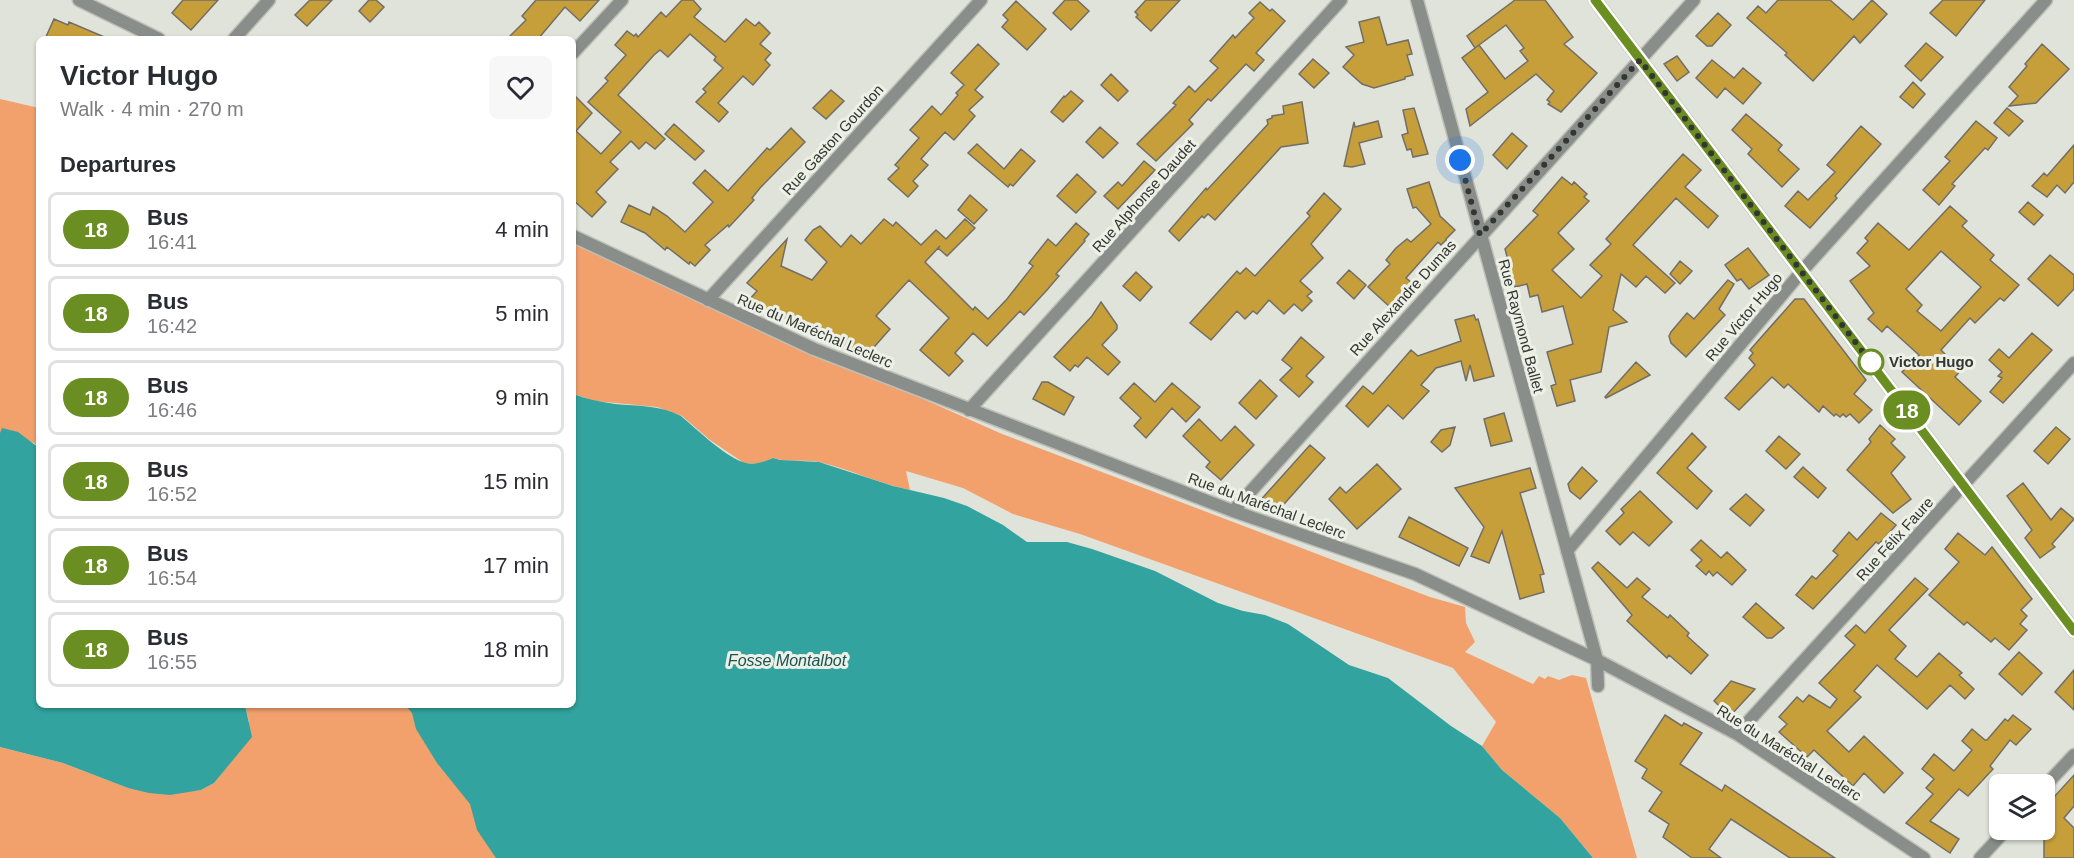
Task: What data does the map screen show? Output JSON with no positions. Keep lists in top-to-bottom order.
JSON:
{
  "streets": {
    "street": [
      "Rue Gaston Gourdon",
      "Rue Alphonse Daudet",
      "Rue Alexandre Dumas",
      "Rue Victor Hugo",
      "Rue Raymond Ballet",
      "Rue du Maréchal Leclerc",
      "Rue Félix Faure"
    ]
  },
  "crossings": [
    ["Rue Gaston Gourdon", "Rue du Maréchal Leclerc"],
    ["Rue Alphonse Daudet", "Rue du Maréchal Leclerc"],
    ["Rue Alexandre Dumas", "Rue Raymond Ballet"],
    ["Rue Alexandre Dumas", "Rue du Maréchal Leclerc"],
    ["Rue Victor Hugo", "Rue Raymond Ballet"],
    ["Rue Raymond Ballet", "Rue du Maréchal Leclerc"],
    ["Rue du Maréchal Leclerc", "Rue Félix Faure"]
  ],
  "water": ["Fosse Montalbot"],
  "places": ["Victor Hugo"],
  "lines": ["bus line 18"],
  "page": {
    "on_map": "18",
    "heading": [
      ["Victor Hugo", "Walk · 4 min · 270 m"],
      "Departures"
    ],
    "list": [
      {
        "mark": "18",
        "name": "Bus",
        "note": "16:41",
        "value": "4 min"
      },
      {
        "mark": "18",
        "name": "Bus",
        "note": "16:42",
        "value": "5 min"
      },
      {
        "mark": "18",
        "name": "Bus",
        "note": "16:46",
        "value": "9 min"
      },
      {
        "mark": "18",
        "name": "Bus",
        "note": "16:52",
        "value": "15 min"
      },
      {
        "mark": "18",
        "name": "Bus",
        "note": "16:54",
        "value": "17 min"
      },
      {
        "mark": "18",
        "name": "Bus",
        "note": "16:55",
        "value": "18 min"
      }
    ]
  }
}
